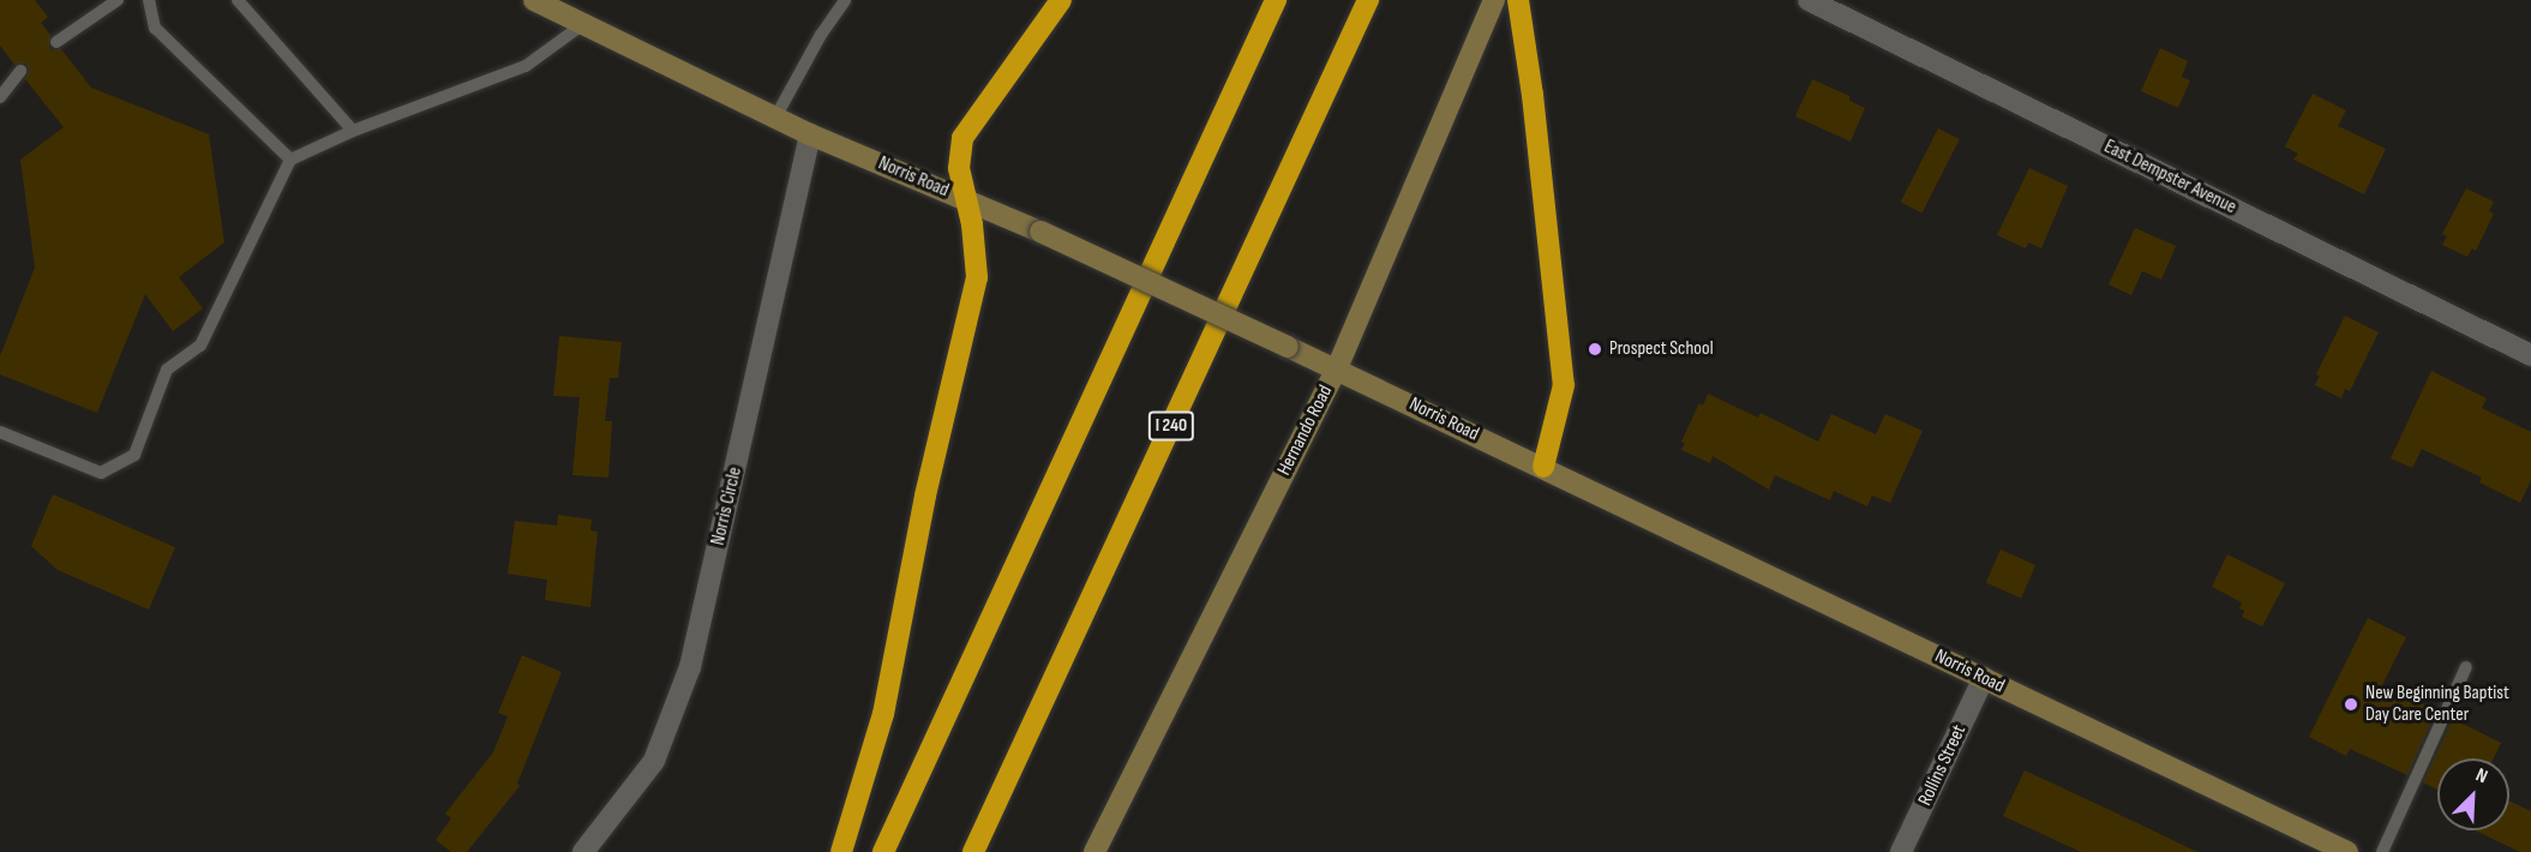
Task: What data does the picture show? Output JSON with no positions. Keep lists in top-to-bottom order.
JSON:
{
  "streets": {
    "highway": ["I 240"],
    "main road": ["Norris Road", "Hernando Road"],
    "street": ["East Dempster Avenue", "Norris Circle", "Rollins Street"]
  },
  "crossings": [
    ["Norris Road", "Hernando Road"],
    ["Norris Road", "Norris Circle"],
    ["Norris Road", "Rollins Street"]
  ],
  "places": ["Prospect School", "New Beginning Baptist Day Care Center"],
  "north": "top right"
}
